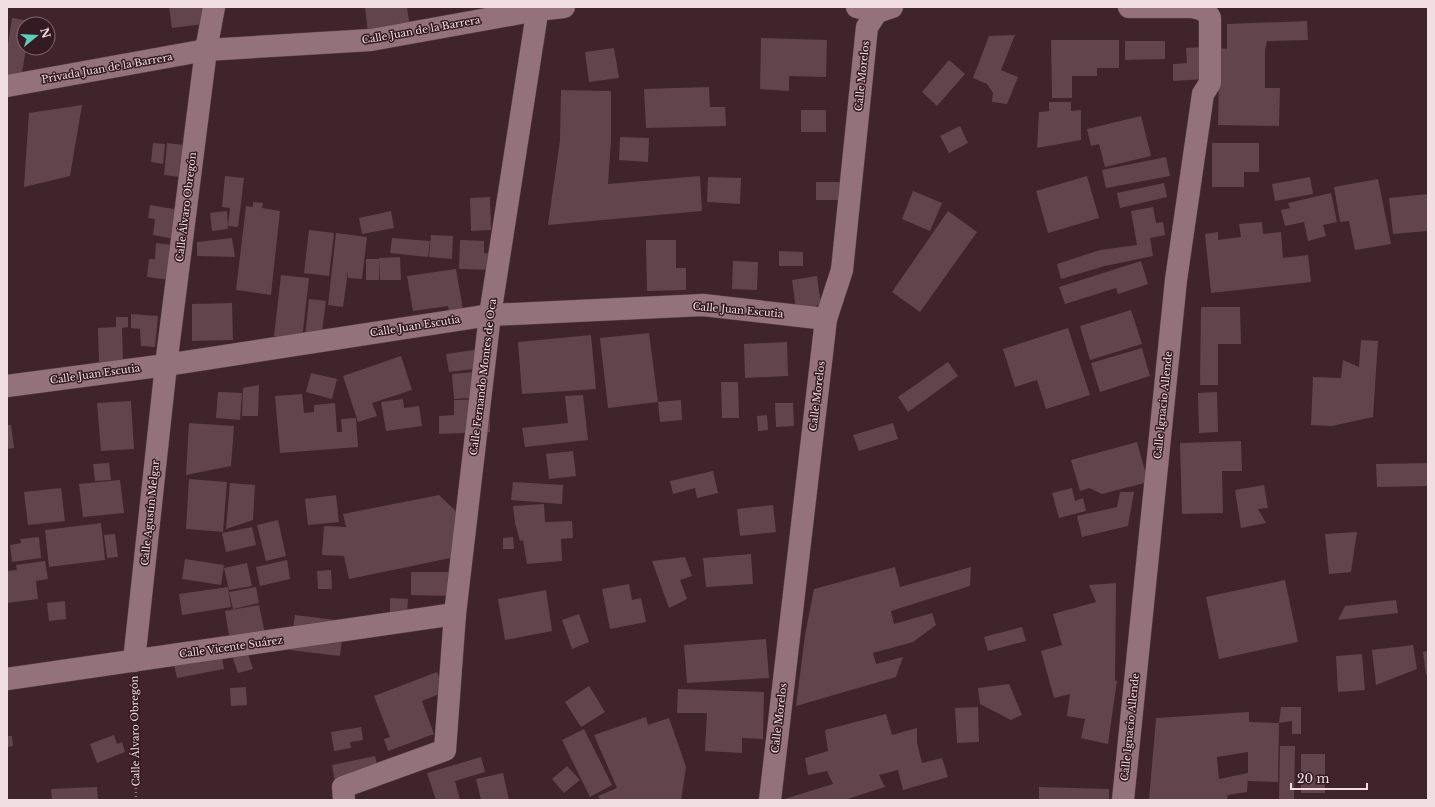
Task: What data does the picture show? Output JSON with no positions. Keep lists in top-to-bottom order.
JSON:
{
  "streets": {
    "street": [
      "Calle Juan de la Barrera",
      "Privada Juan de la Barrera",
      "Calle Morelos",
      "Calle Álvaro Obregón",
      "Calle Juan Escutia",
      "Calle Fernando Montes de Oca",
      "Calle Ignacio Allende",
      "Calle Agustín Melgar",
      "Calle Vicente Suárez"
    ]
  },
  "crossings": [
    ["Calle Juan de la Barrera", "Privada Juan de la Barrera"],
    ["Calle Juan de la Barrera", "Calle Álvaro Obregón"],
    ["Calle Juan de la Barrera", "Calle Fernando Montes de Oca"],
    ["Privada Juan de la Barrera", "Calle Álvaro Obregón"],
    ["Calle Morelos", "Calle Juan Escutia"],
    ["Calle Álvaro Obregón", "Calle Juan Escutia"],
    ["Calle Álvaro Obregón", "Calle Agustín Melgar"],
    ["Calle Álvaro Obregón", "Calle Vicente Suárez"],
    ["Calle Juan Escutia", "Calle Fernando Montes de Oca"],
    ["Calle Juan Escutia", "Calle Agustín Melgar"],
    ["Calle Fernando Montes de Oca", "Calle Vicente Suárez"],
    ["Calle Agustín Melgar", "Calle Vicente Suárez"]
  ],
  "scale_bar": "20 m",
  "north": "right"
}
